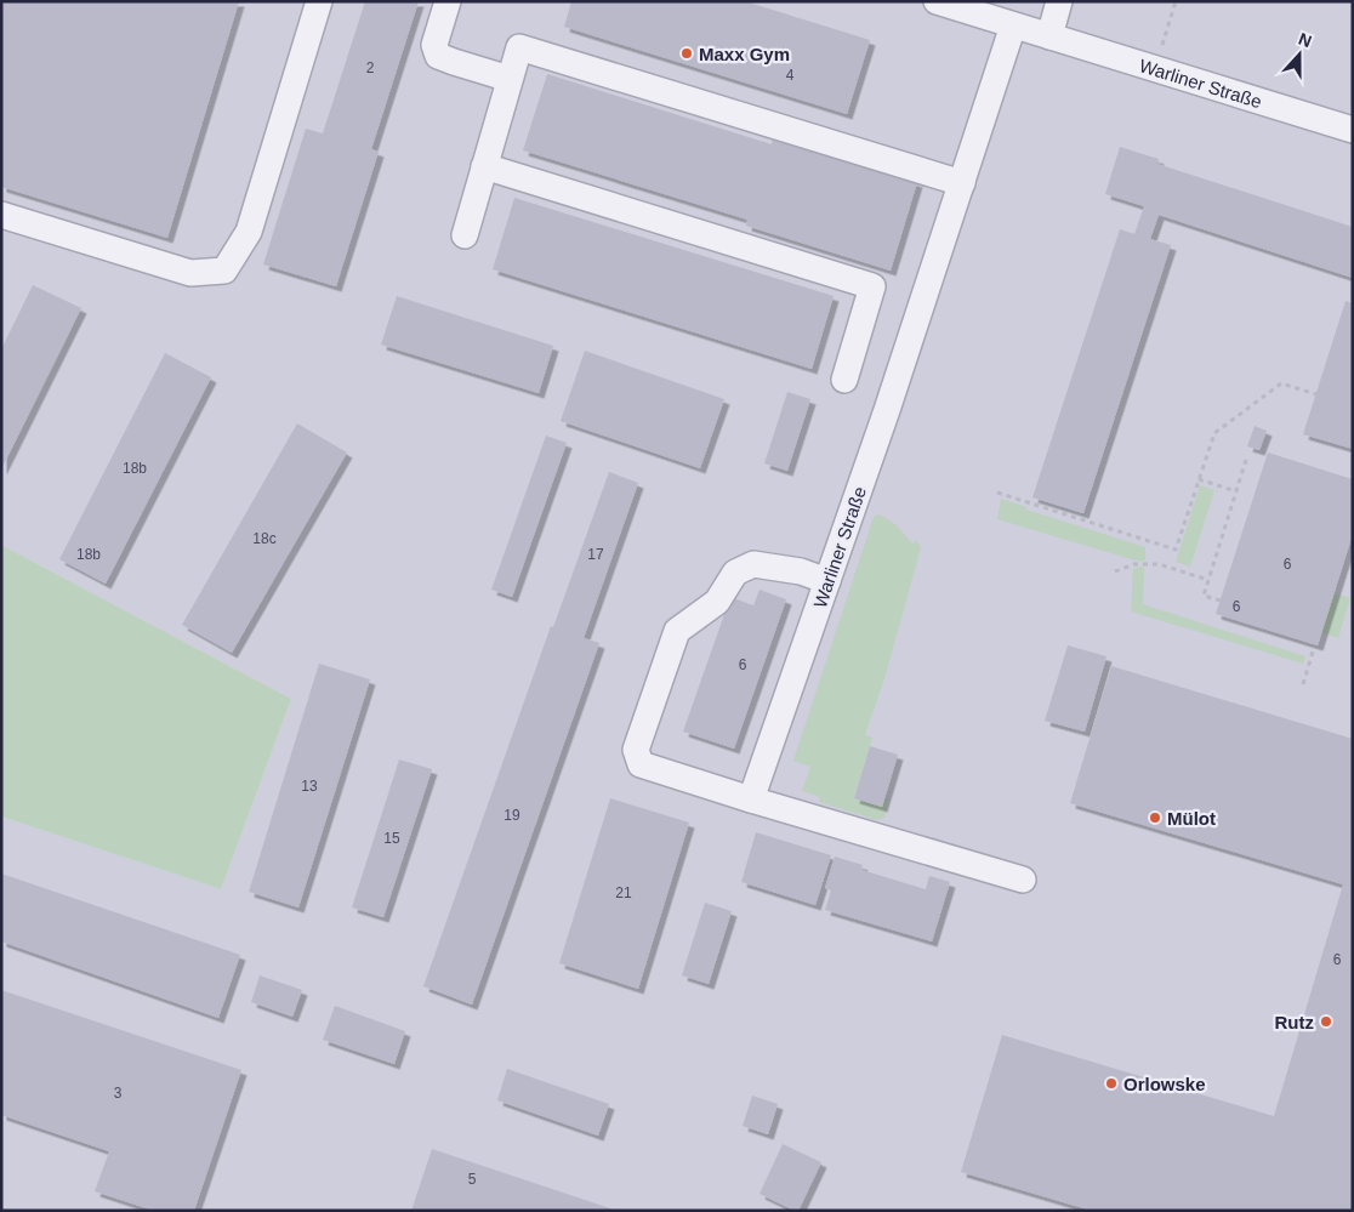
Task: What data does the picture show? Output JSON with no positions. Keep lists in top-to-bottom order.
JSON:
{
  "streets": {
    "street": ["Warliner Straße"]
  },
  "places": [
    "Maxx Gym",
    "Mülot",
    "Rutz",
    "Orlowske"
  ],
  "house_numbers": [
    "2",
    "4",
    "18b",
    "18c",
    "18b",
    "17",
    "6",
    "6",
    "6",
    "13",
    "19",
    "15",
    "21",
    "6",
    "3",
    "5"
  ],
  "north": "top"
}
